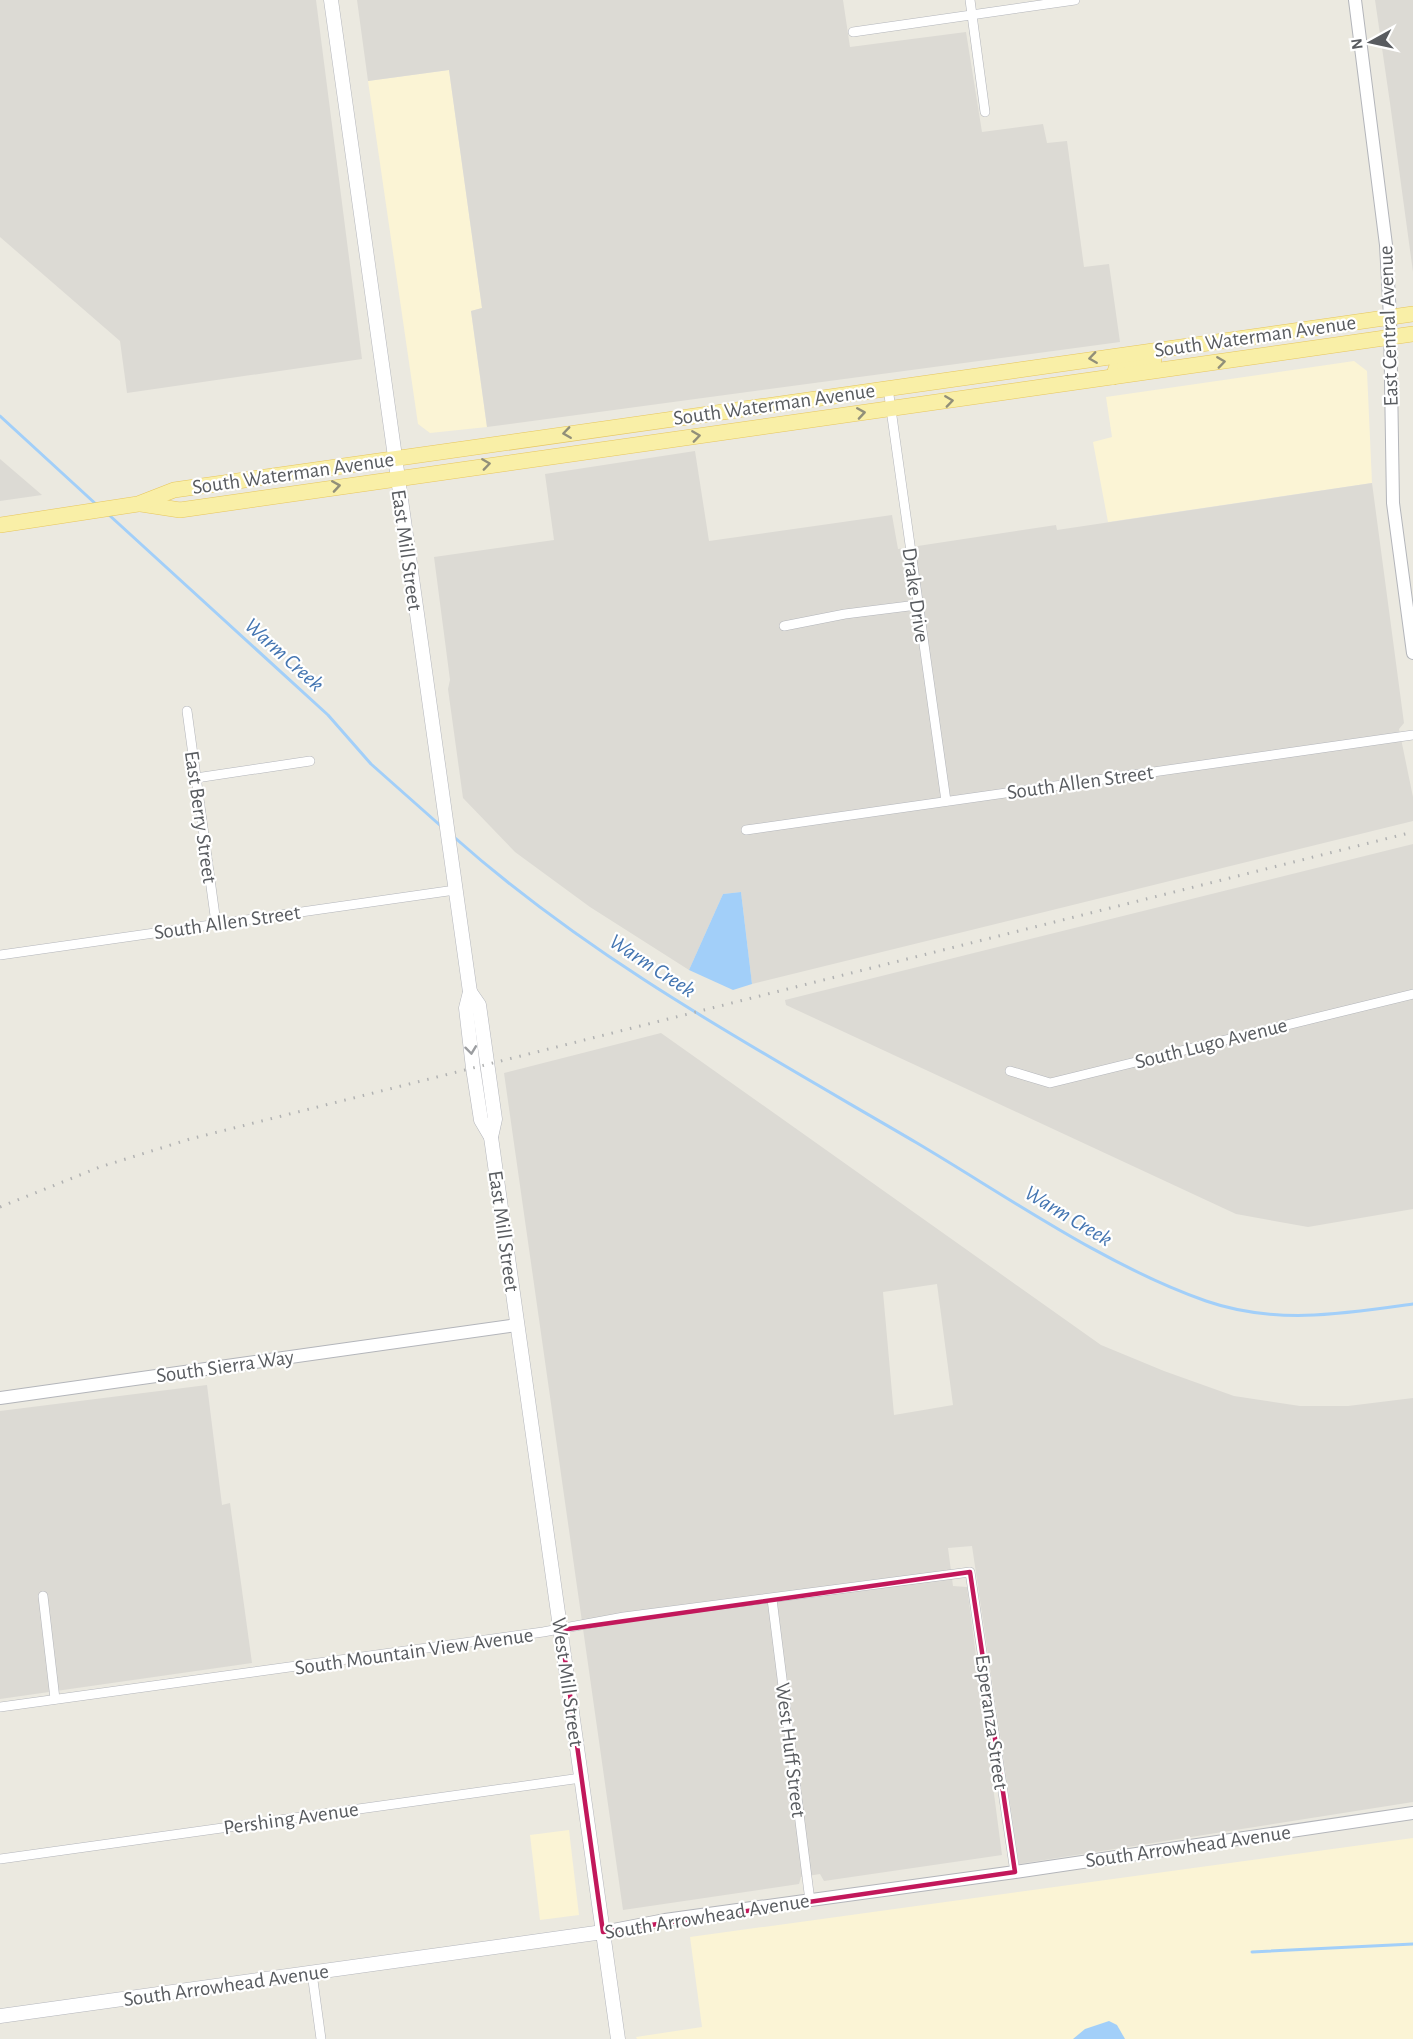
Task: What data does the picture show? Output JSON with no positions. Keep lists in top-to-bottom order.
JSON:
{
  "streets": {
    "main road": [
      "South Waterman Avenue",
      "East Mill Street",
      "West Mill Street",
      "South Arrowhead Avenue"
    ],
    "street": [
      "East Central Avenue",
      "Drake Drive",
      "South Allen Street",
      "East Berry Street",
      "South Lugo Avenue",
      "South Sierra Way",
      "South Mountain View Avenue",
      "Esperanza Street",
      "West Huff Street",
      "Pershing Avenue"
    ]
  },
  "crossings": [
    ["East Central Avenue", "South Waterman Avenue"],
    ["South Waterman Avenue", "East Mill Street"],
    ["South Waterman Avenue", "Drake Drive"],
    ["East Mill Street", "South Allen Street"],
    ["East Mill Street", "South Sierra Way"],
    ["East Mill Street", "West Mill Street"],
    ["Drake Drive", "South Allen Street"],
    ["South Allen Street", "East Berry Street"],
    ["South Sierra Way", "West Mill Street"],
    ["South Mountain View Avenue", "West Mill Street"],
    ["South Mountain View Avenue", "Esperanza Street"],
    ["South Mountain View Avenue", "West Huff Street"],
    ["West Mill Street", "Pershing Avenue"],
    ["West Mill Street", "South Arrowhead Avenue"],
    ["Esperanza Street", "South Arrowhead Avenue"],
    ["West Huff Street", "South Arrowhead Avenue"]
  ],
  "water": ["Warm Creek"],
  "north": "left"
}
